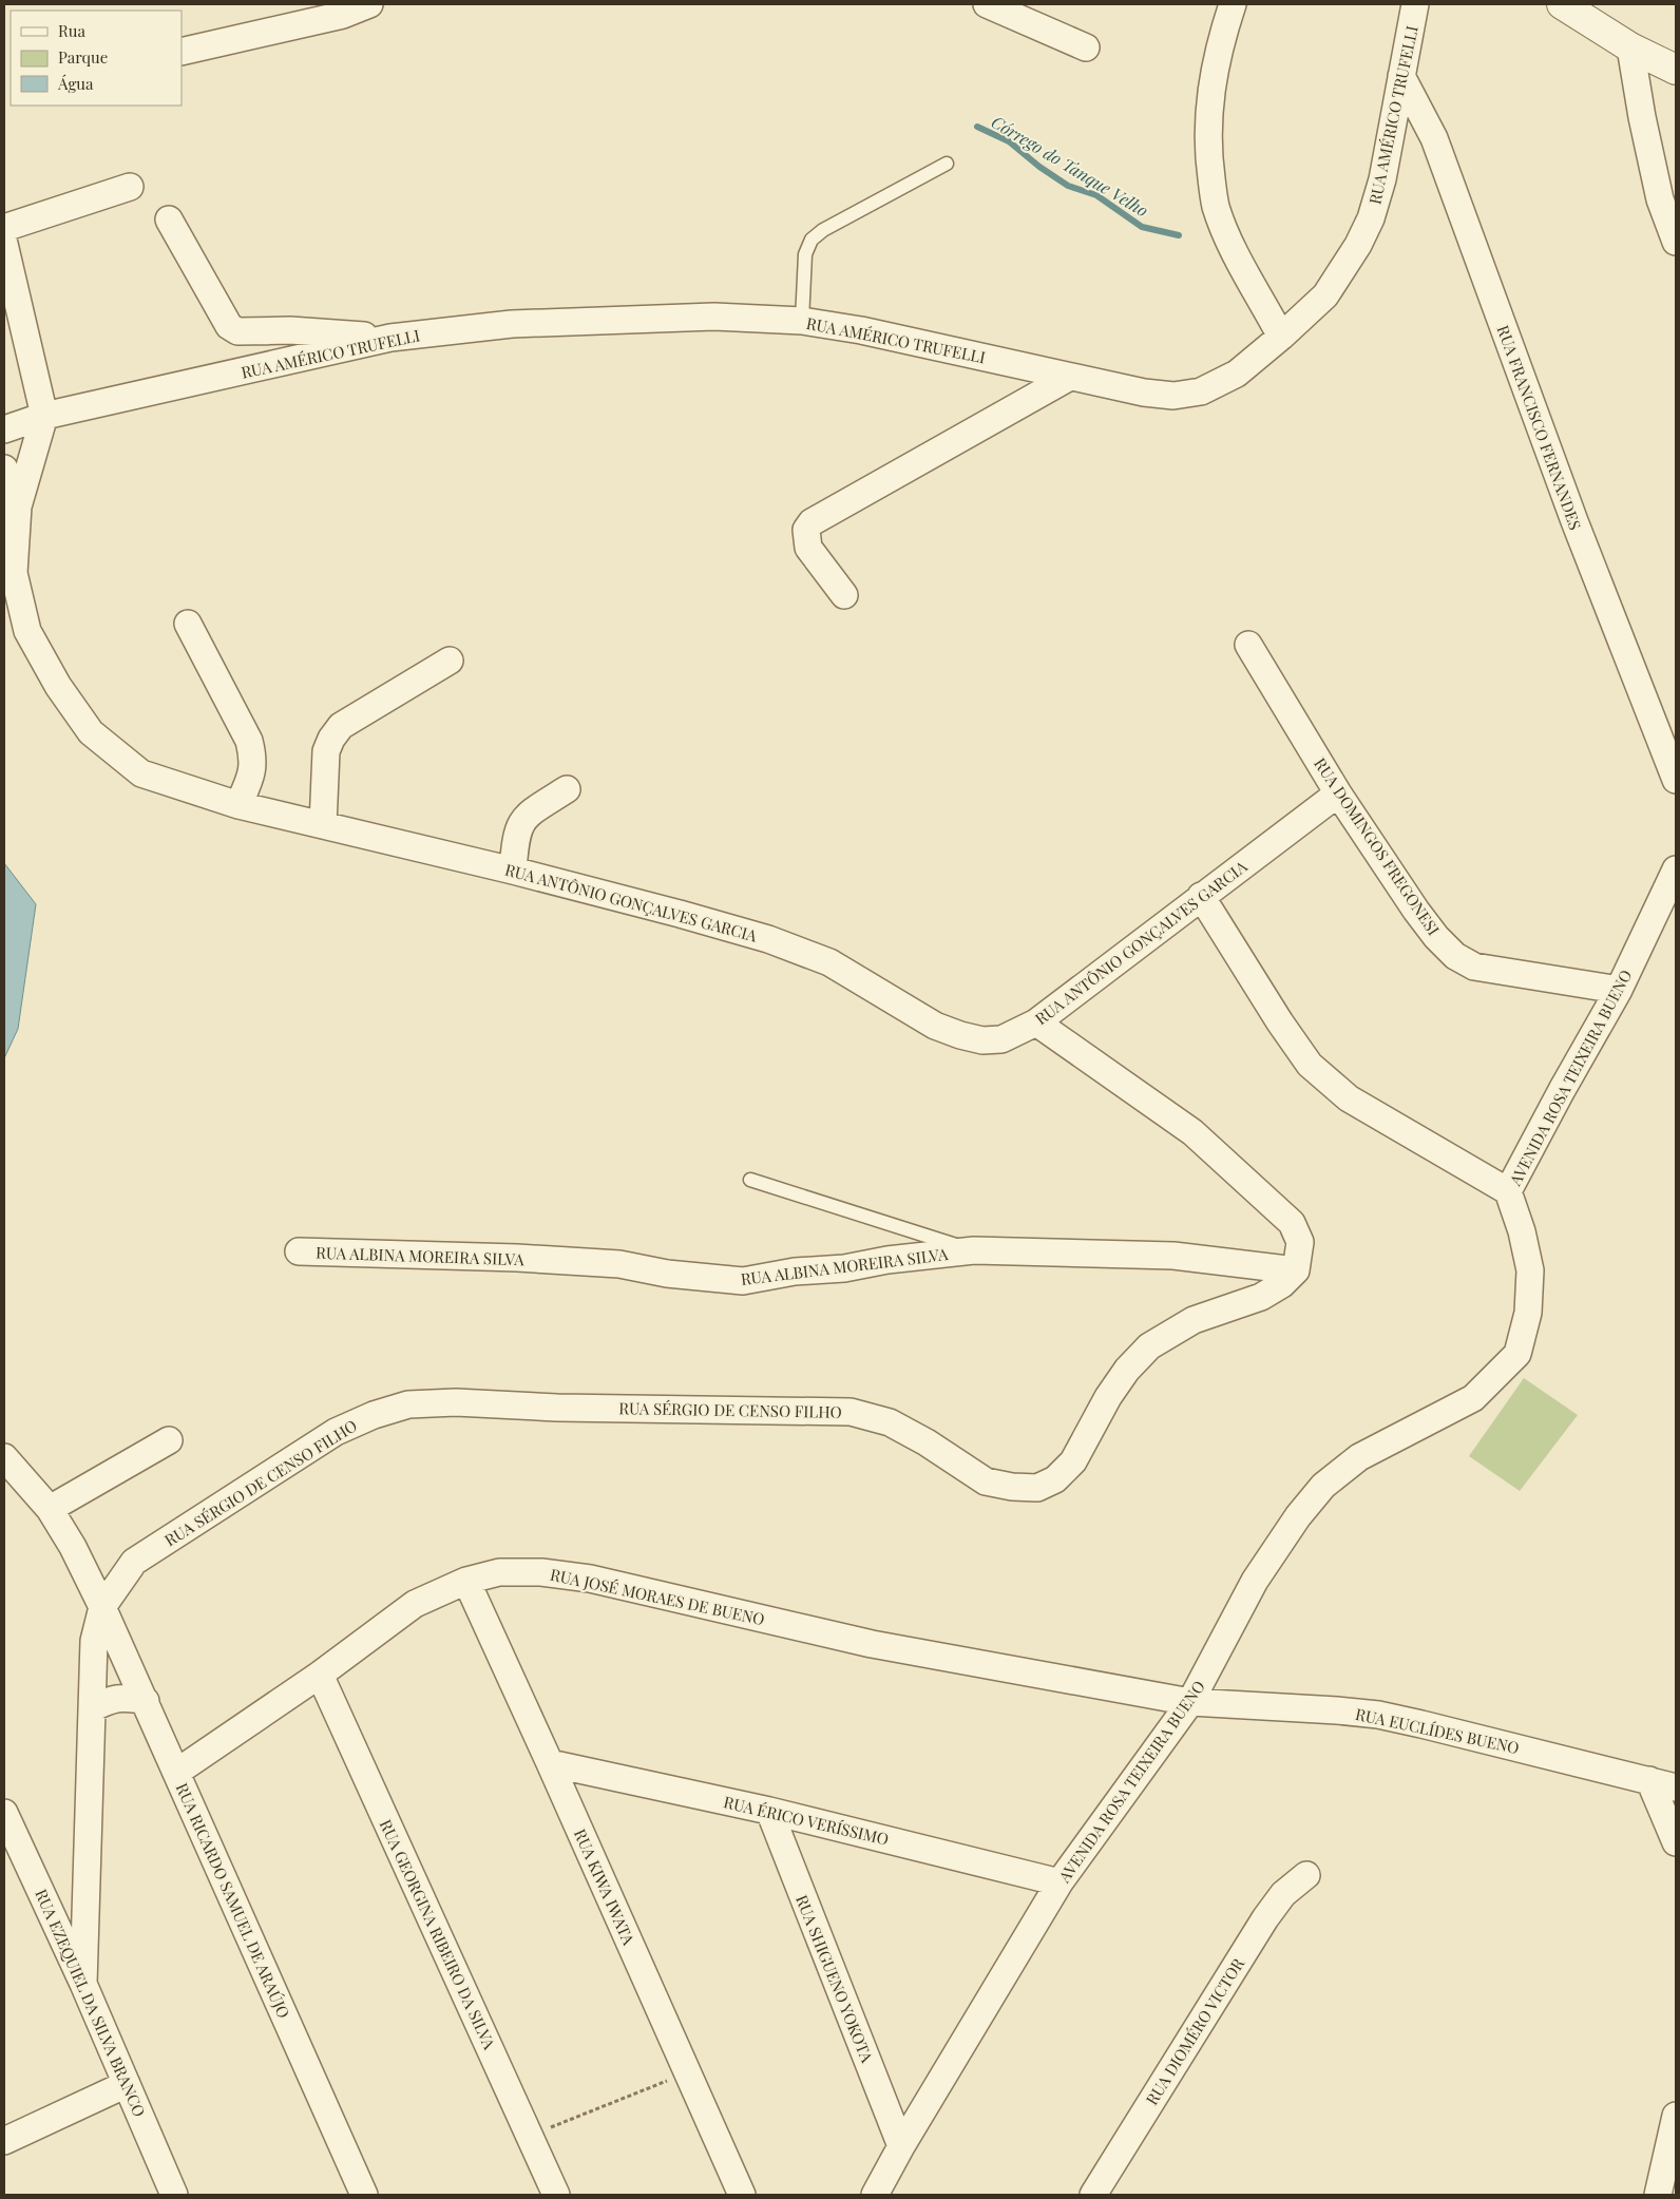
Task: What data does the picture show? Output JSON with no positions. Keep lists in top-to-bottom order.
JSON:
{
  "streets": {
    "street": [
      "RUA AMÉRICO TRUFELLI",
      "RUA FRANCISCO FERNANDES",
      "RUA DOMINGOS FREGONESI",
      "RUA ANTÔNIO GONÇALVES GARCIA",
      "AVENIDA ROSA TEIXEIRA BUENO",
      "RUA ALBINA MOREIRA SILVA",
      "RUA SÉRGIO DE CENSO FILHO",
      "RUA JOSÉ MORAES DE BUENO",
      "RUA EUCLÍDES BUENO",
      "RUA ÉRICO VERÍSSIMO",
      "RUA KIWA IWATA",
      "RUA RICARDO SAMUEL DE ARAÚJO",
      "RUA GEORGINA RIBEIRO DA SILVA",
      "RUA SHIGUENO YOKOTA",
      "RUA EZEQUIEL DA SILVA BRANCO",
      "RUA DIOMÉRO VICTOR"
    ]
  },
  "crossings": [
    ["RUA AMÉRICO TRUFELLI", "RUA FRANCISCO FERNANDES"],
    ["RUA AMÉRICO TRUFELLI", "RUA ANTÔNIO GONÇALVES GARCIA"],
    ["RUA DOMINGOS FREGONESI", "RUA ANTÔNIO GONÇALVES GARCIA"],
    ["RUA DOMINGOS FREGONESI", "AVENIDA ROSA TEIXEIRA BUENO"],
    ["AVENIDA ROSA TEIXEIRA BUENO", "RUA JOSÉ MORAES DE BUENO"],
    ["AVENIDA ROSA TEIXEIRA BUENO", "RUA EUCLÍDES BUENO"],
    ["AVENIDA ROSA TEIXEIRA BUENO", "RUA ÉRICO VERÍSSIMO"],
    ["AVENIDA ROSA TEIXEIRA BUENO", "RUA SHIGUENO YOKOTA"],
    ["RUA ALBINA MOREIRA SILVA", "RUA SÉRGIO DE CENSO FILHO"],
    ["RUA SÉRGIO DE CENSO FILHO", "RUA RICARDO SAMUEL DE ARAÚJO"],
    ["RUA SÉRGIO DE CENSO FILHO", "RUA EZEQUIEL DA SILVA BRANCO"],
    ["RUA JOSÉ MORAES DE BUENO", "RUA EUCLÍDES BUENO"],
    ["RUA JOSÉ MORAES DE BUENO", "RUA KIWA IWATA"],
    ["RUA JOSÉ MORAES DE BUENO", "RUA RICARDO SAMUEL DE ARAÚJO"],
    ["RUA JOSÉ MORAES DE BUENO", "RUA GEORGINA RIBEIRO DA SILVA"],
    ["RUA ÉRICO VERÍSSIMO", "RUA KIWA IWATA"],
    ["RUA ÉRICO VERÍSSIMO", "RUA SHIGUENO YOKOTA"]
  ],
  "water": ["Córrego do Tanque Velho"],
  "legend": ["Rua", "Parque", "Água"]
}
